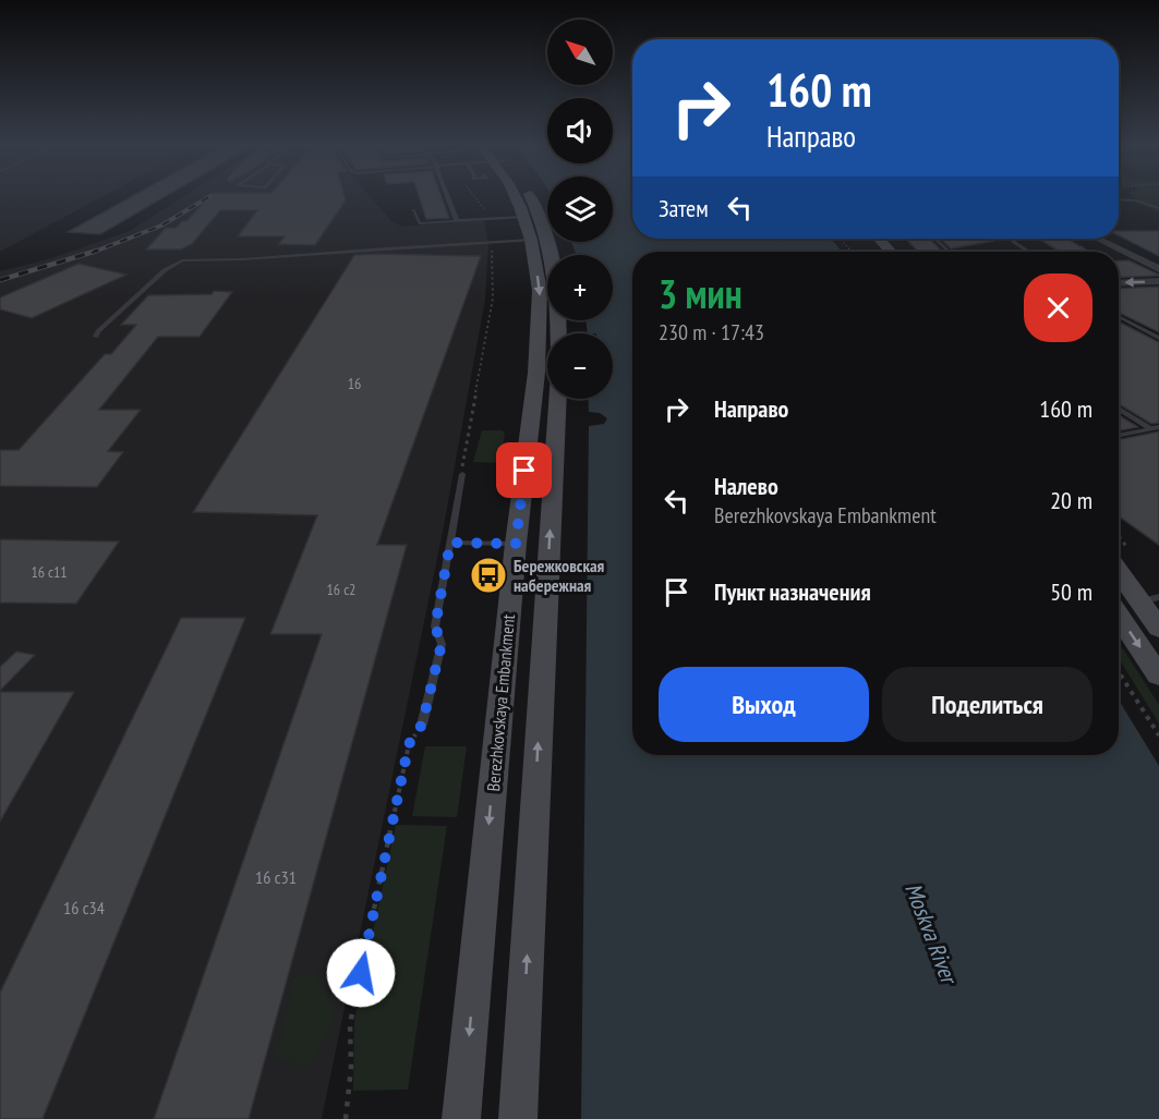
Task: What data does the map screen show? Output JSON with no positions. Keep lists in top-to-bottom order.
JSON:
{
  "streets": {
    "main road": ["Berezhkovskaya Embankment"]
  },
  "water": ["Moskva River"],
  "places": {
    "bus stop": ["Бережковская набережная"]
  },
  "house_numbers": [
    "16",
    "16 с11",
    "16 с2",
    "16 с31",
    "16 с34"
  ],
  "north": "top left",
  "page": {
    "map_buttons": ["+", "−"],
    "turn": ["160 m", "Направо"],
    "then": "Затем",
    "heading": ["3 мин", "230 m · 17:43"],
    "list": [
      {
        "name": "Направо",
        "value": "160 m"
      },
      {
        "name": "Налево",
        "note": "Berezhkovskaya Embankment",
        "value": "20 m"
      },
      {
        "name": "Пункт назначения",
        "value": "50 m"
      }
    ],
    "buttons": ["Выход", "Поделиться"]
  }
}
